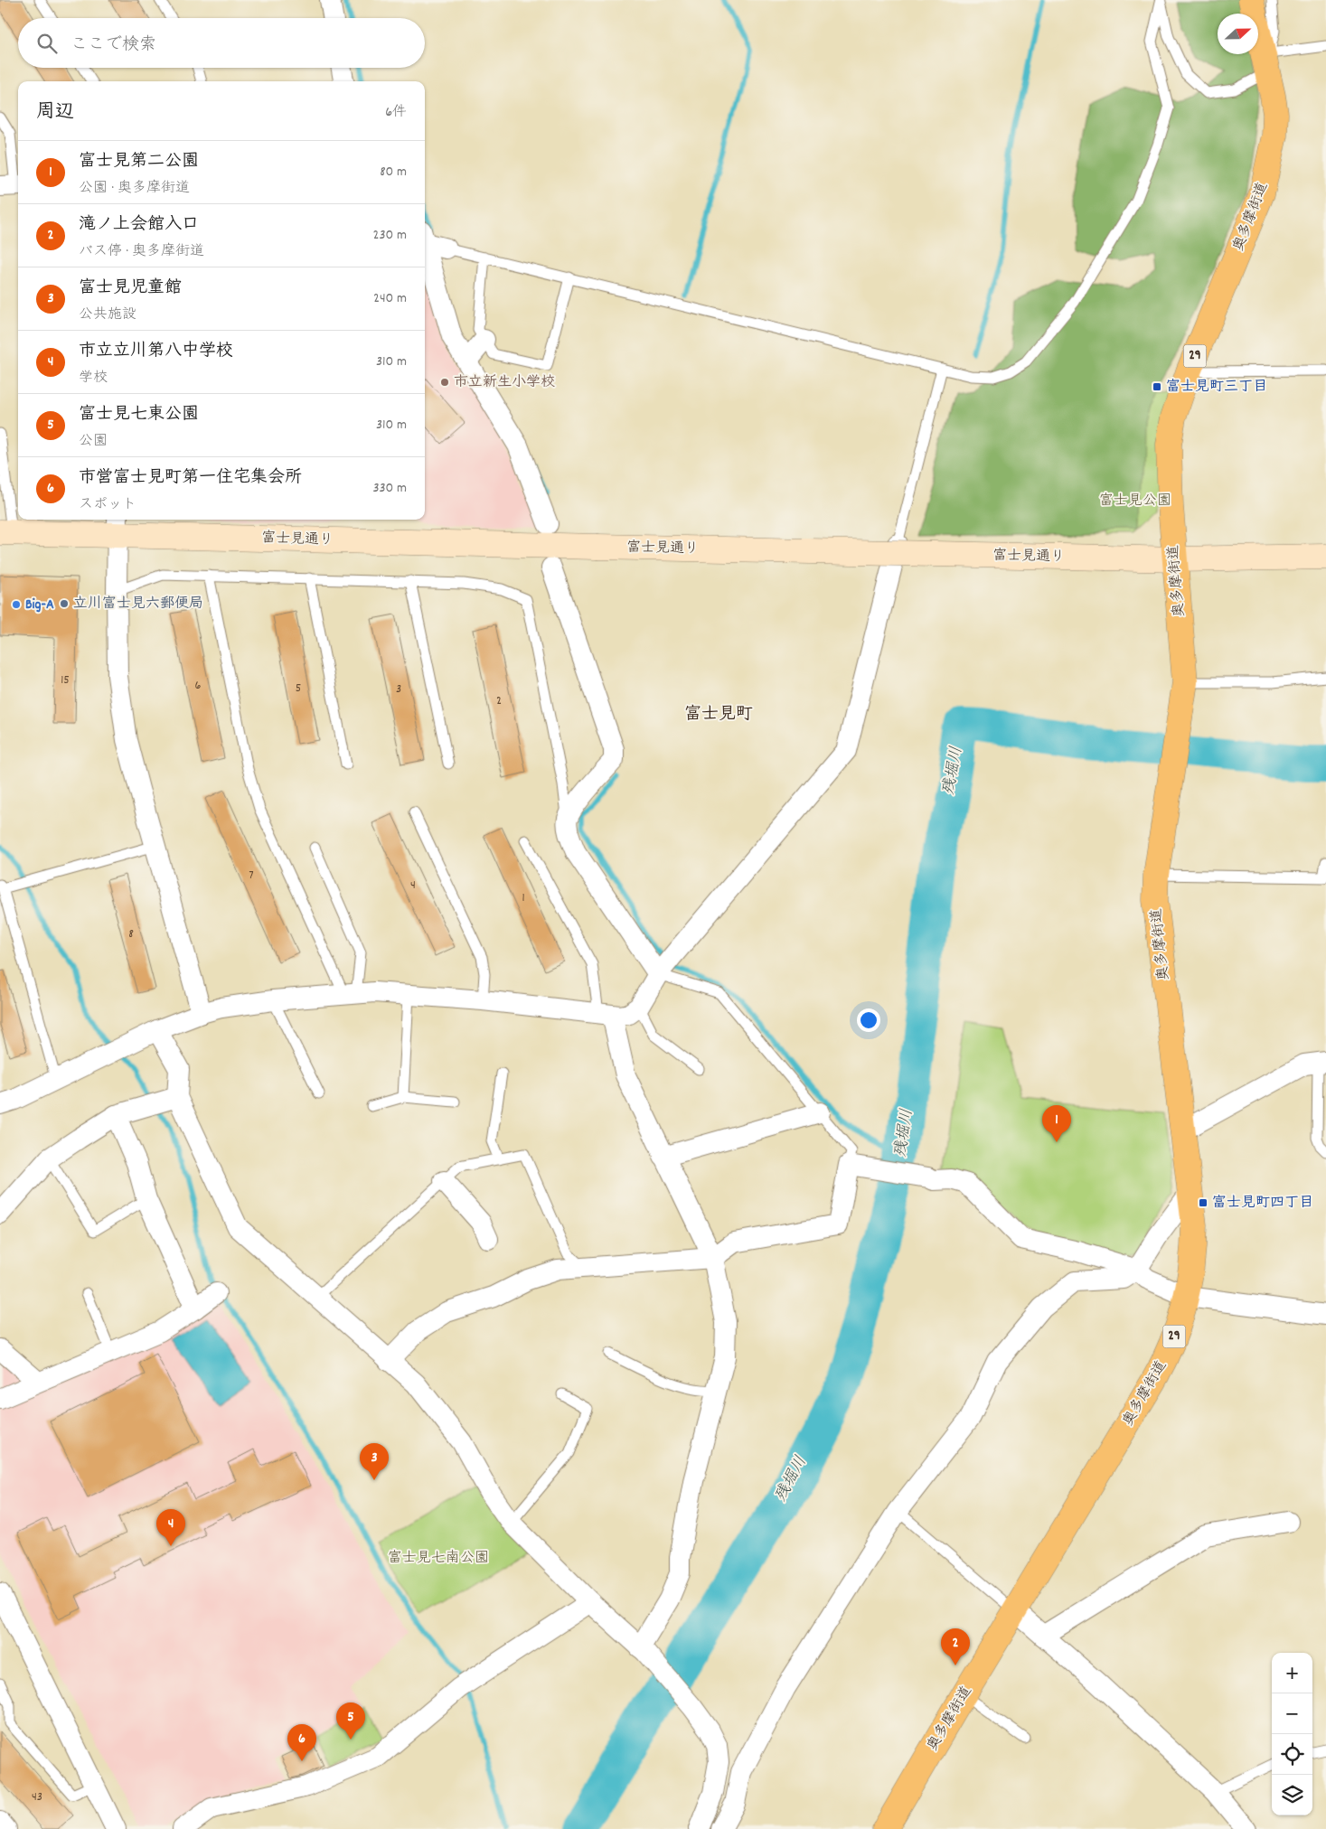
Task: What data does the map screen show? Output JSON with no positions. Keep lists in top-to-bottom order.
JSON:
{
  "streets": {
    "main road": ["奥多摩街道", "29"],
    "street": ["富士見通り"]
  },
  "crossings": [
    ["奥多摩街道", "富士見通り"]
  ],
  "districts": ["富士見町"],
  "water": ["残堀川"],
  "parks": ["富士見公園", "富士見七南公園"],
  "places": {
    "other": ["市立新生小学校", "立川富士見六郵便局", "Big-A"],
    "transit": ["富士見町三丁目", "富士見町四丁目"]
  },
  "house_numbers": [
    "15",
    "6",
    "5",
    "3",
    "2",
    "7",
    "4",
    "1",
    "8",
    "43"
  ],
  "north": "right",
  "page": {
    "search": "ここで検索",
    "heading": ["周辺", "6件"],
    "list": [
      {
        "mark": "1",
        "name": "富士見第二公園",
        "note": "公園 · 奥多摩街道",
        "value": "80 m"
      },
      {
        "mark": "2",
        "name": "滝ノ上会館入口",
        "note": "バス停 · 奥多摩街道",
        "value": "230 m"
      },
      {
        "mark": "3",
        "name": "富士見児童館",
        "note": "公共施設",
        "value": "240 m"
      },
      {
        "mark": "4",
        "name": "市立立川第八中学校",
        "note": "学校",
        "value": "310 m"
      },
      {
        "mark": "5",
        "name": "富士見七東公園",
        "note": "公園",
        "value": "310 m"
      },
      {
        "mark": "6",
        "name": "市営富士見町第一住宅集会所",
        "note": "スポット",
        "value": "330 m"
      }
    ],
    "pins": [
      "1",
      "3",
      "4",
      "2",
      "5",
      "6"
    ],
    "map_buttons": ["+", "−"]
  }
}
